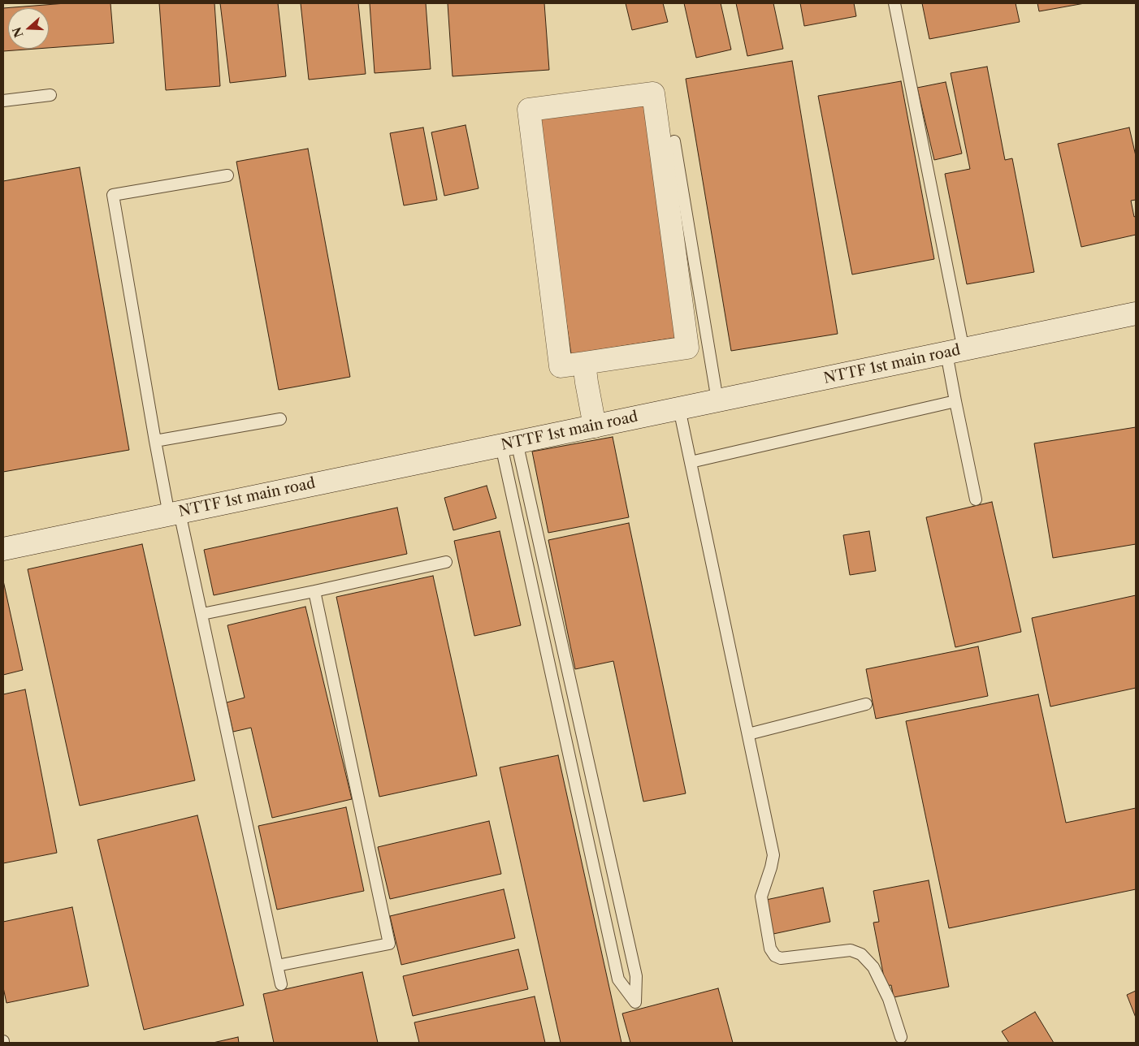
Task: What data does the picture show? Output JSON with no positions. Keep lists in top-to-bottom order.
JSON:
{
  "streets": {
    "street": ["NTTF 1st main road"]
  },
  "north": "left"
}
